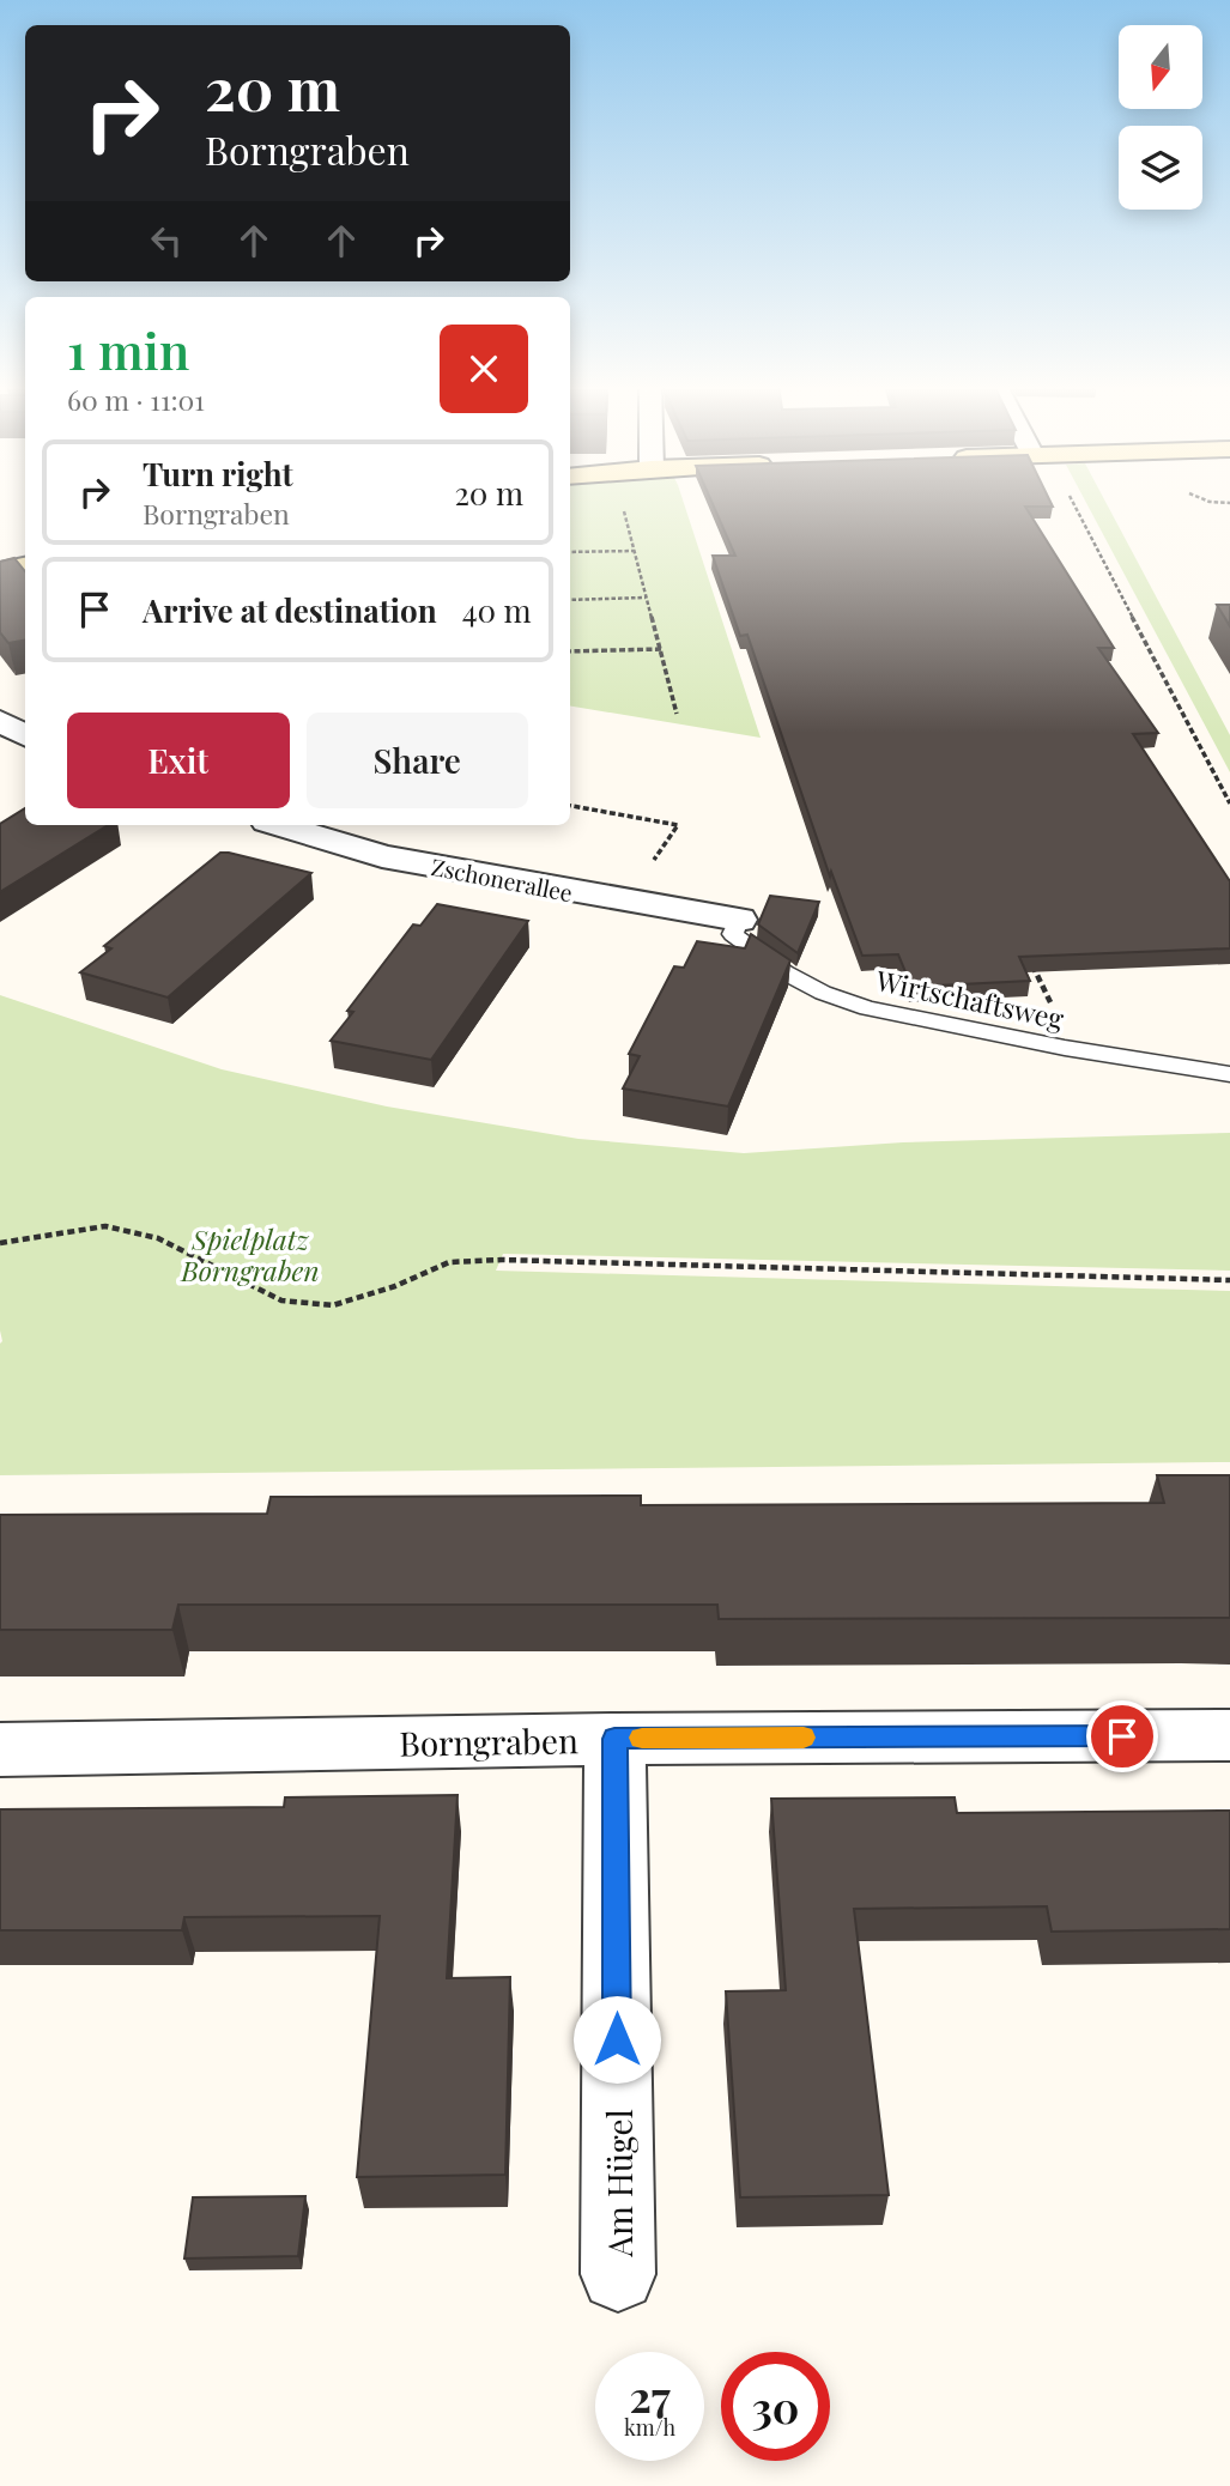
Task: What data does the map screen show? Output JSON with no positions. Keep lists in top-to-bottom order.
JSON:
{
  "streets": {
    "street": ["Zschonerallee", "Borngraben", "Am Hügel"],
    "lane": ["Wirtschaftsweg"]
  },
  "crossings": [
    ["Zschonerallee", "Wirtschaftsweg"],
    ["Borngraben", "Am Hügel"]
  ],
  "parks": ["Spielplatz Borngraben"],
  "north": "bottom",
  "page": {
    "turn": ["20 m", "Borngraben"],
    "heading": ["1 min", "60 m · 11:01"],
    "list": [
      {
        "name": "Turn right",
        "note": "Borngraben",
        "value": "20 m"
      },
      {
        "name": "Arrive at destination",
        "value": "40 m"
      }
    ],
    "buttons": ["Exit", "Share"],
    "speed": "27 km/h",
    "limit": "30"
  }
}
